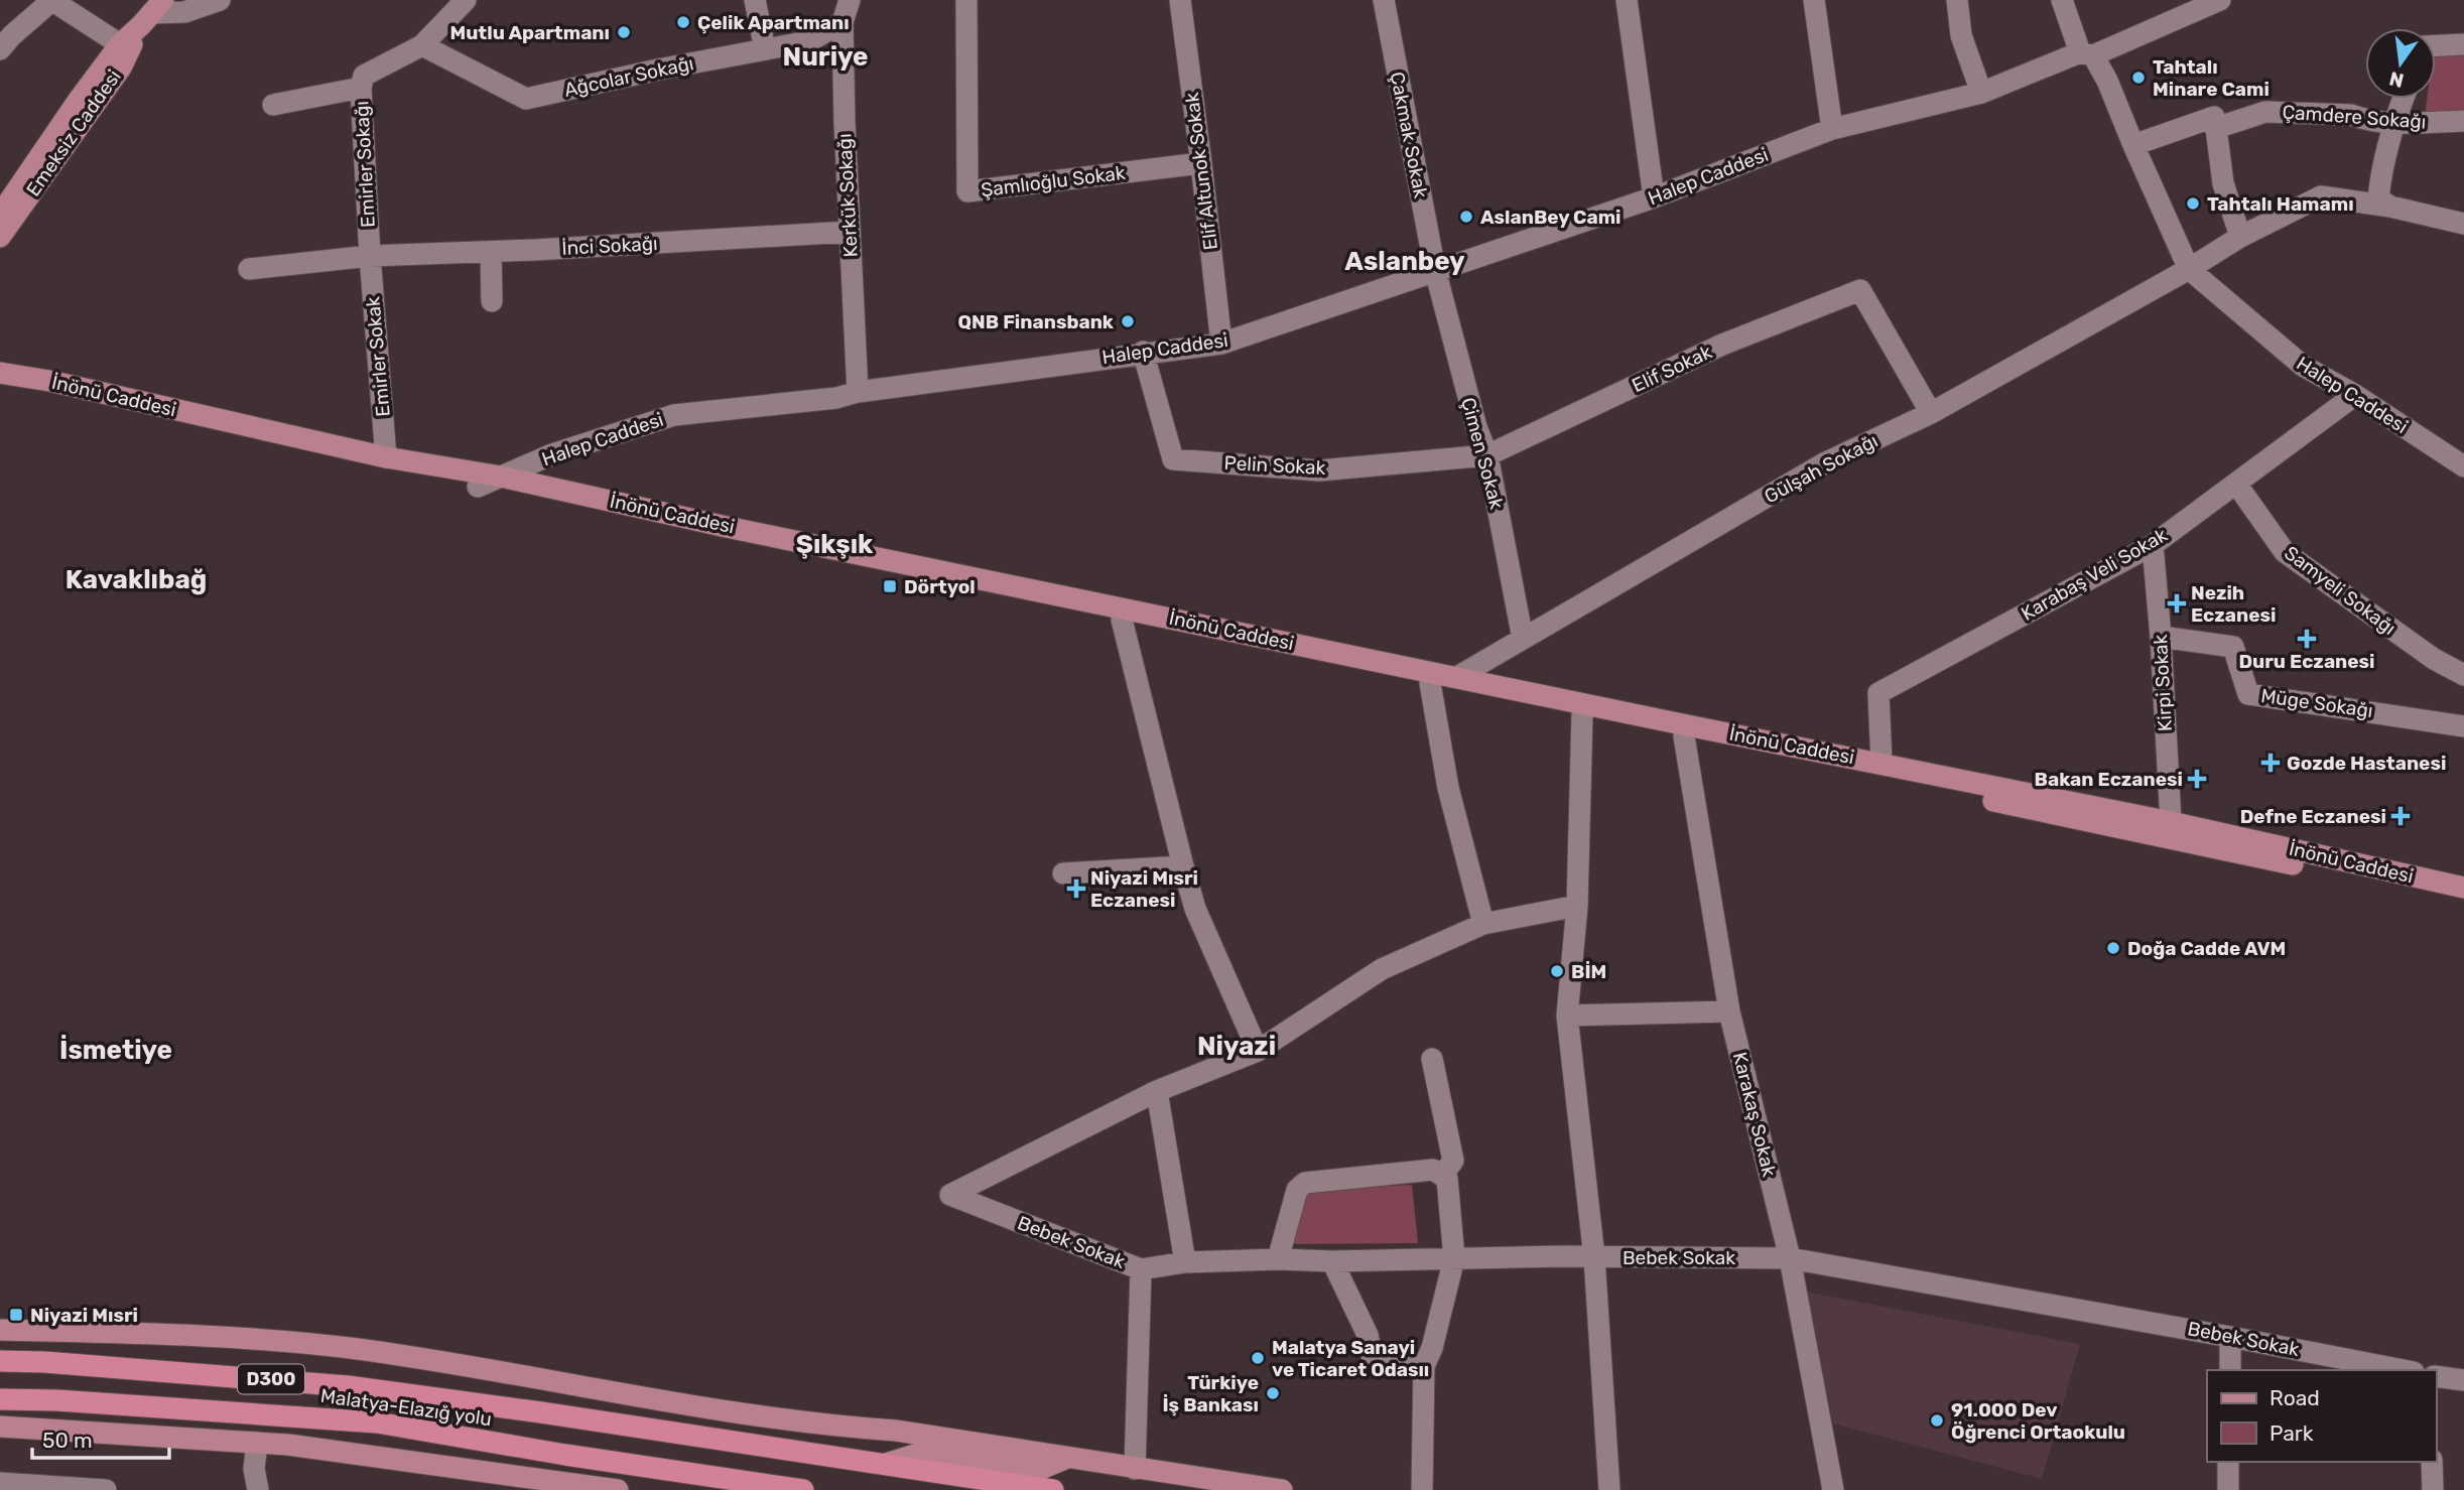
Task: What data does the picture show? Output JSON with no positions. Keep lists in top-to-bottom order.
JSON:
{
  "streets": {
    "highway": ["D300", "Malatya-Elazığ yolu"],
    "main road": ["Emeksiz Caddesi", "İnönü Caddesi"],
    "street": [
      "Ağcolar Sokağı",
      "Çamdere Sokağı",
      "Çakmak Sokak",
      "Emirler Sokağı",
      "Elif Altunok Sokak",
      "Halep Caddesi",
      "Şamlıoğlu Sokak",
      "Kerkük Sokağı",
      "İnci Sokağı",
      "Emirler Sokak",
      "Elif Sokak",
      "Çimen Sokak",
      "Pelin Sokak",
      "Gülşah Sokağı",
      "Karabaş Veli Sokak",
      "Samyeli Sokağı",
      "Kirpi Sokak",
      "Müge Sokağı",
      "Karakaş Sokak",
      "Bebek Sokak"
    ]
  },
  "crossings": [
    ["Ağcolar Sokağı", "Emirler Sokağı"],
    ["Ağcolar Sokağı", "Kerkük Sokağı"],
    ["Çamdere Sokağı", "Halep Caddesi"],
    ["Çakmak Sokak", "Halep Caddesi"],
    ["Çakmak Sokak", "Çimen Sokak"],
    ["Emirler Sokağı", "İnci Sokağı"],
    ["Emirler Sokağı", "Emirler Sokak"],
    ["Elif Altunok Sokak", "Halep Caddesi"],
    ["Elif Altunok Sokak", "Şamlıoğlu Sokak"],
    ["Halep Caddesi", "Kerkük Sokağı"],
    ["Halep Caddesi", "İnönü Caddesi"],
    ["Halep Caddesi", "Çimen Sokak"],
    ["Halep Caddesi", "Pelin Sokak"],
    ["Halep Caddesi", "Gülşah Sokağı"],
    ["Halep Caddesi", "Karabaş Veli Sokak"],
    ["Kerkük Sokağı", "İnci Sokağı"],
    ["İnci Sokağı", "Emirler Sokak"],
    ["Emirler Sokak", "İnönü Caddesi"],
    ["Elif Sokak", "Çimen Sokak"],
    ["Elif Sokak", "Pelin Sokak"],
    ["Elif Sokak", "Gülşah Sokağı"],
    ["İnönü Caddesi", "Gülşah Sokağı"],
    ["İnönü Caddesi", "Karabaş Veli Sokak"],
    ["İnönü Caddesi", "Kirpi Sokak"],
    ["İnönü Caddesi", "Karakaş Sokak"],
    ["Çimen Sokak", "Pelin Sokak"],
    ["Çimen Sokak", "Gülşah Sokağı"],
    ["Karabaş Veli Sokak", "Samyeli Sokağı"],
    ["Karabaş Veli Sokak", "Kirpi Sokak"],
    ["Kirpi Sokak", "Müge Sokağı"],
    ["Karakaş Sokak", "Bebek Sokak"]
  ],
  "districts": [
    "Nuriye",
    "Aslanbey",
    "Şıkşık",
    "Kavaklıbağ",
    "Niyazi",
    "İsmetiye"
  ],
  "places": {
    "other": [
      "Çelik Apartmanı",
      "Mutlu Apartmanı",
      "Tahtalı Minare Cami",
      "Tahtalı Hamamı",
      "AslanBey Cami",
      "QNB Finansbank",
      "Doğa Cadde AVM",
      "BİM",
      "Malatya Sanayi ve Ticaret Odasıı",
      "Türkiye İş Bankası",
      "91.000 Dev Öğrenci Ortaokulu"
    ],
    "transit": ["Dörtyol", "Niyazi Mısri"],
    "health": [
      "Nezih Eczanesi",
      "Duru Eczanesi",
      "Gozde Hastanesi",
      "Bakan Eczanesi",
      "Defne Eczanesi",
      "Niyazi Mısri Eczanesi"
    ]
  },
  "legend": ["Road", "Park"],
  "scale_bar": "50 m",
  "north": "bottom"
}
